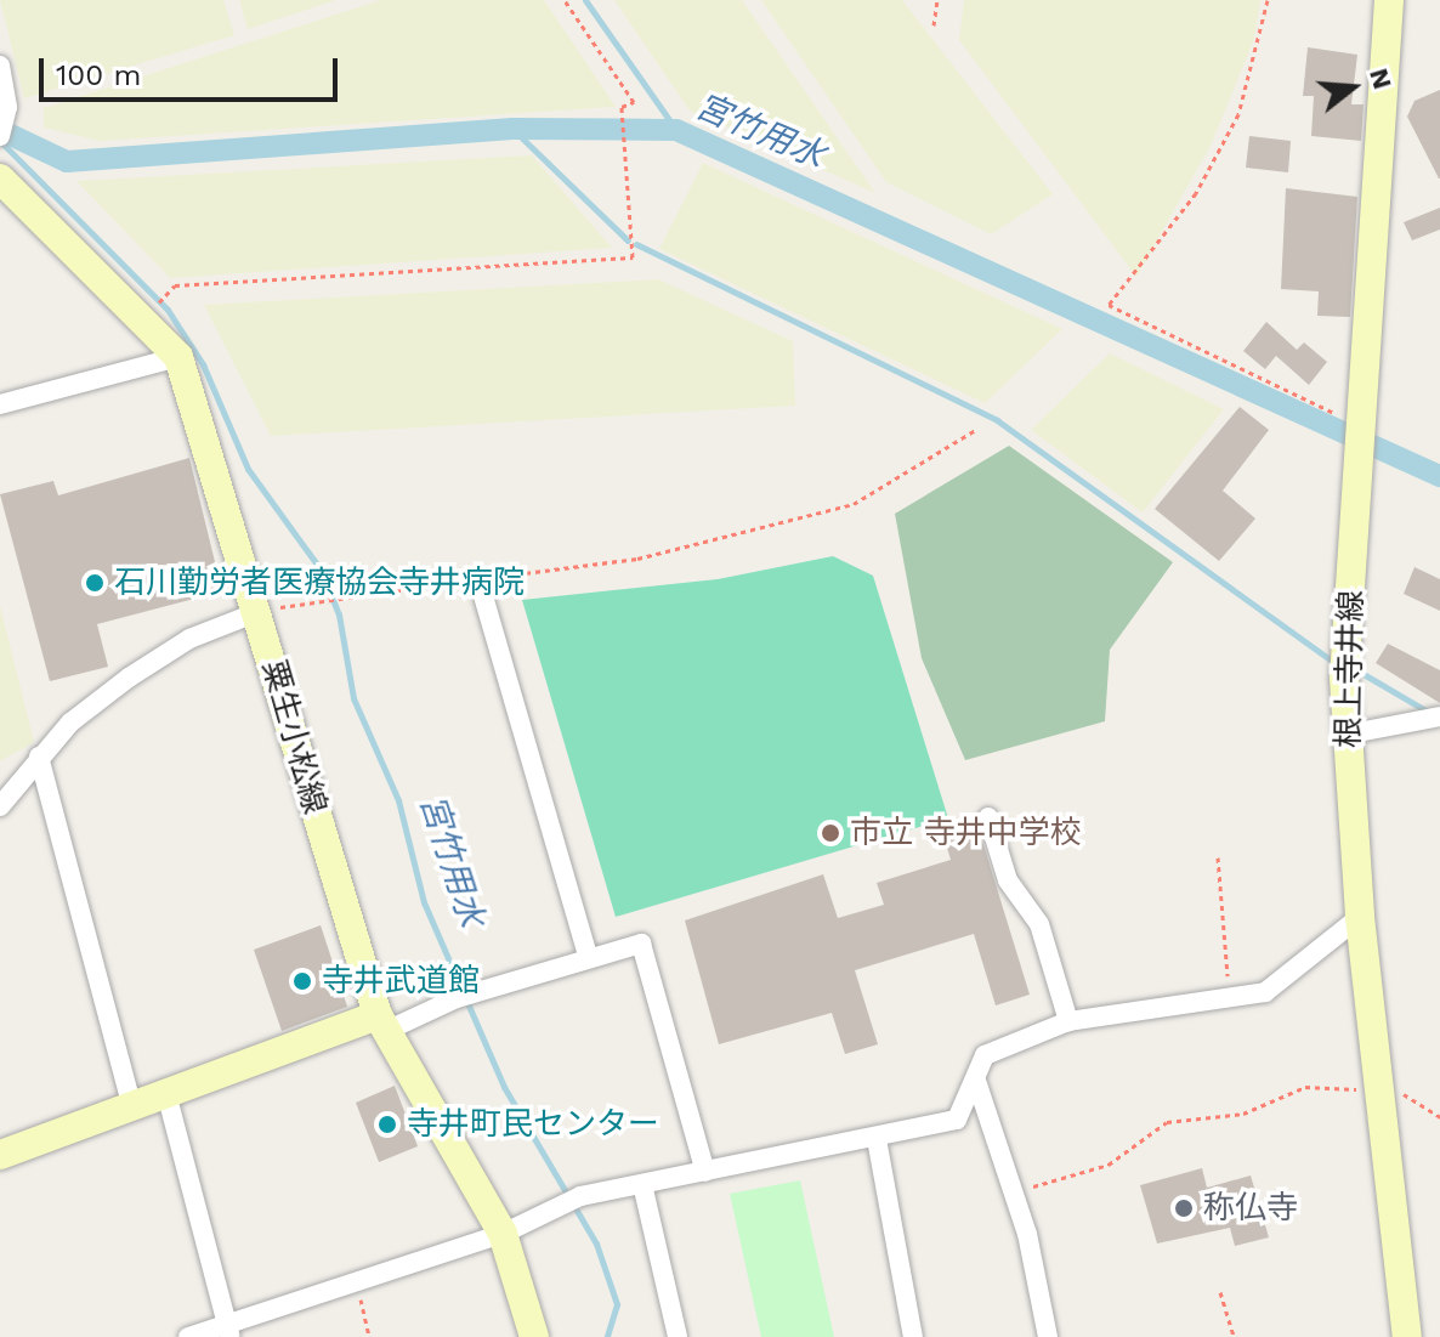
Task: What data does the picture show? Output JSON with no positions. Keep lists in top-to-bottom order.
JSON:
{
  "streets": {
    "main road": ["根上寺井線", "粟生小松線"]
  },
  "water": ["宮竹用水"],
  "places": [
    "石川勤労者医療協会寺井病院",
    "市立 寺井中学校",
    "寺井武道館",
    "寺井町民センター",
    "称仏寺"
  ],
  "scale_bar": "100 m",
  "north": "right"
}
